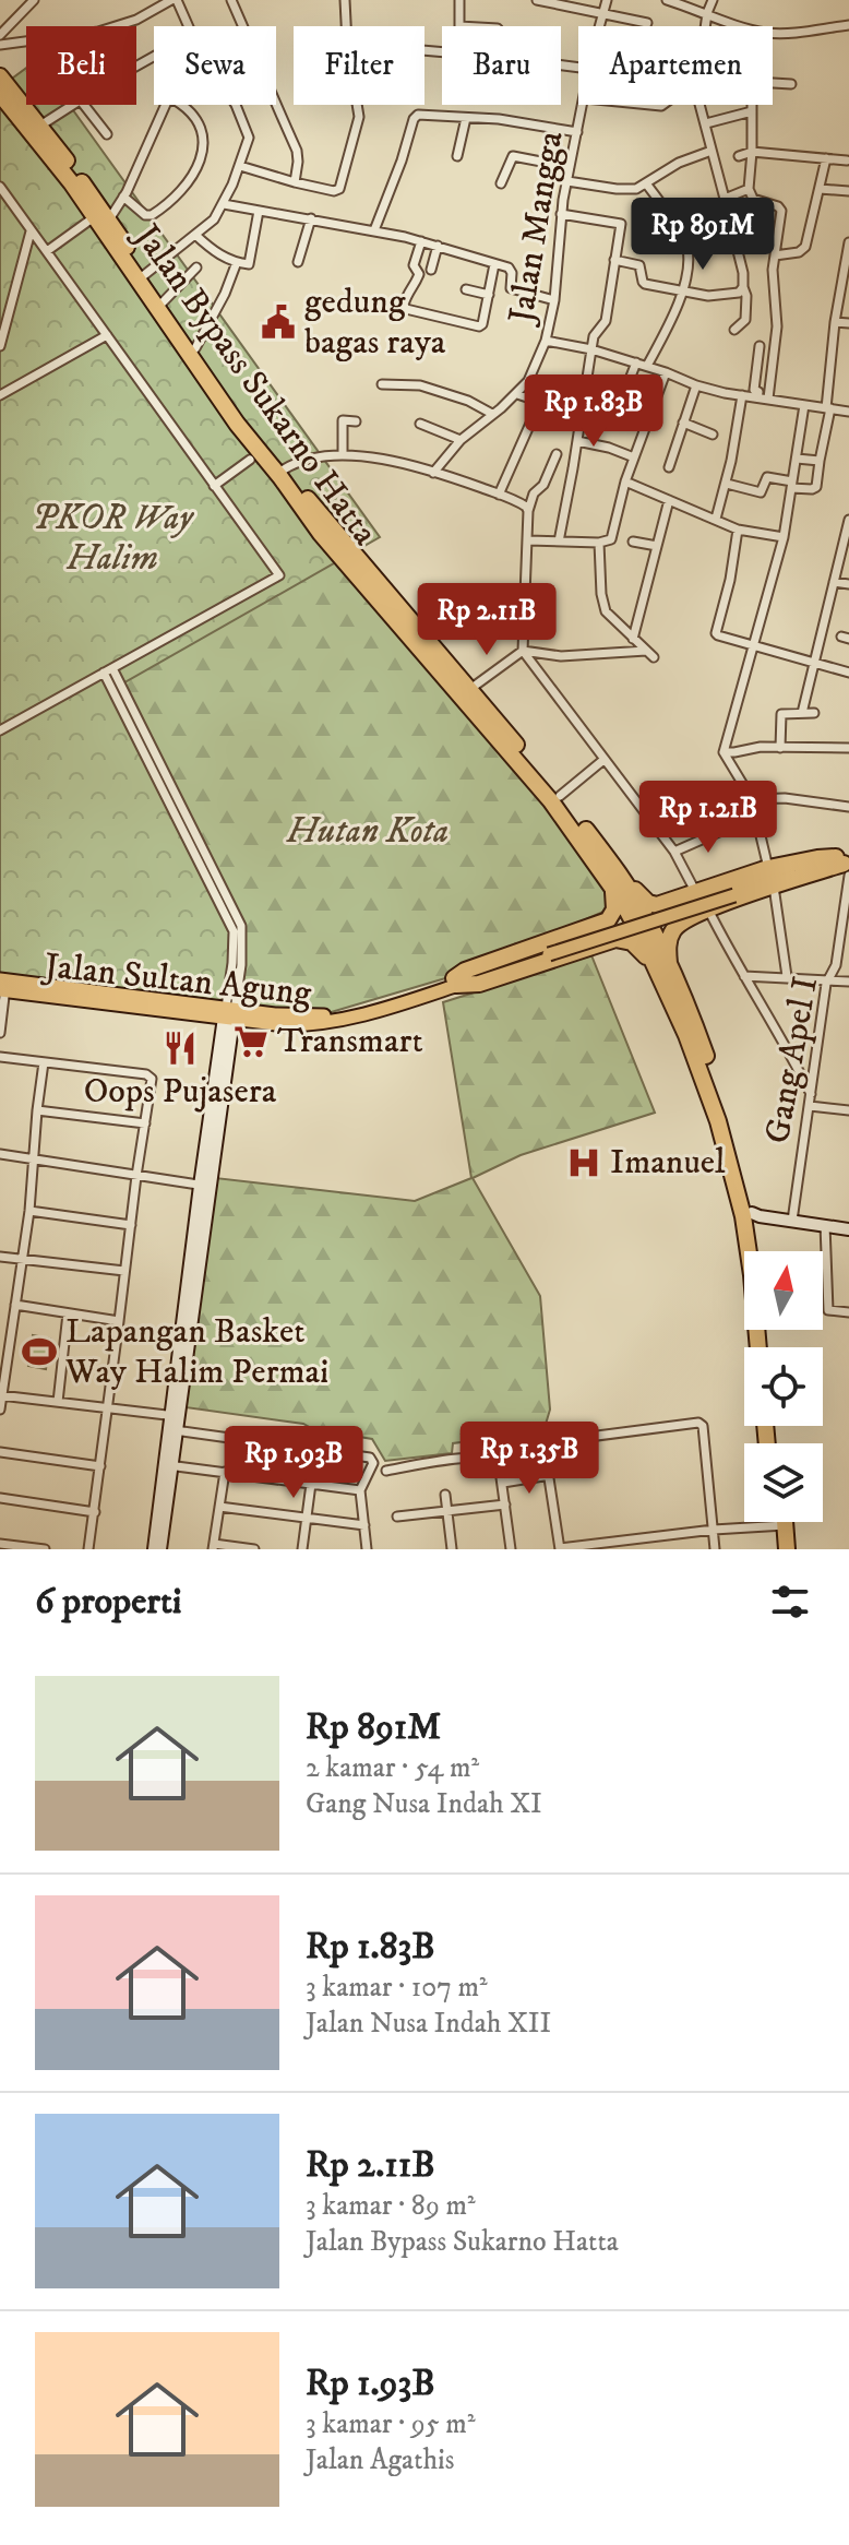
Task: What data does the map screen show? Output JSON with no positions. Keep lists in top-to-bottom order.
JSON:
{
  "streets": {
    "highway": ["Jalan Bypass Sukarno Hatta"],
    "main road": ["Jalan Sultan Agung"],
    "street": ["Jalan Mangga", "Gang Apel I"]
  },
  "crossings": [
    ["Jalan Sultan Agung", "Gang Apel I"]
  ],
  "parks": ["PKOR Way Halim", "Hutan Kota"],
  "places": {
    "public building": ["gedung bagas raya"],
    "supermarket": ["Transmart"],
    "restaurant": ["Oops Pujasera"],
    "hospital": ["Imanuel"],
    "sports": ["Lapangan Basket Way Halim Permai"]
  },
  "north": "top",
  "page": {
    "chip": [
      "Beli",
      "Sewa",
      "Filter",
      "Baru",
      "Apartemen"
    ],
    "price": [
      "Rp 891M",
      "Rp 1.83B",
      "Rp 2.11B",
      "Rp 1.21B",
      "Rp 1.35B",
      "Rp 1.93B"
    ],
    "heading": "6 properti",
    "list": [
      {
        "name": "Rp 891M",
        "note": "2 kamar · 54 m² · Gang Nusa Indah XI"
      },
      {
        "name": "Rp 1.83B",
        "note": "3 kamar · 107 m² · Jalan Nusa Indah XII"
      },
      {
        "name": "Rp 2.11B",
        "note": "3 kamar · 89 m² · Jalan Bypass Sukarno Hatta"
      },
      {
        "name": "Rp 1.93B",
        "note": "3 kamar · 95 m² · Jalan Agathis"
      }
    ]
  }
}
